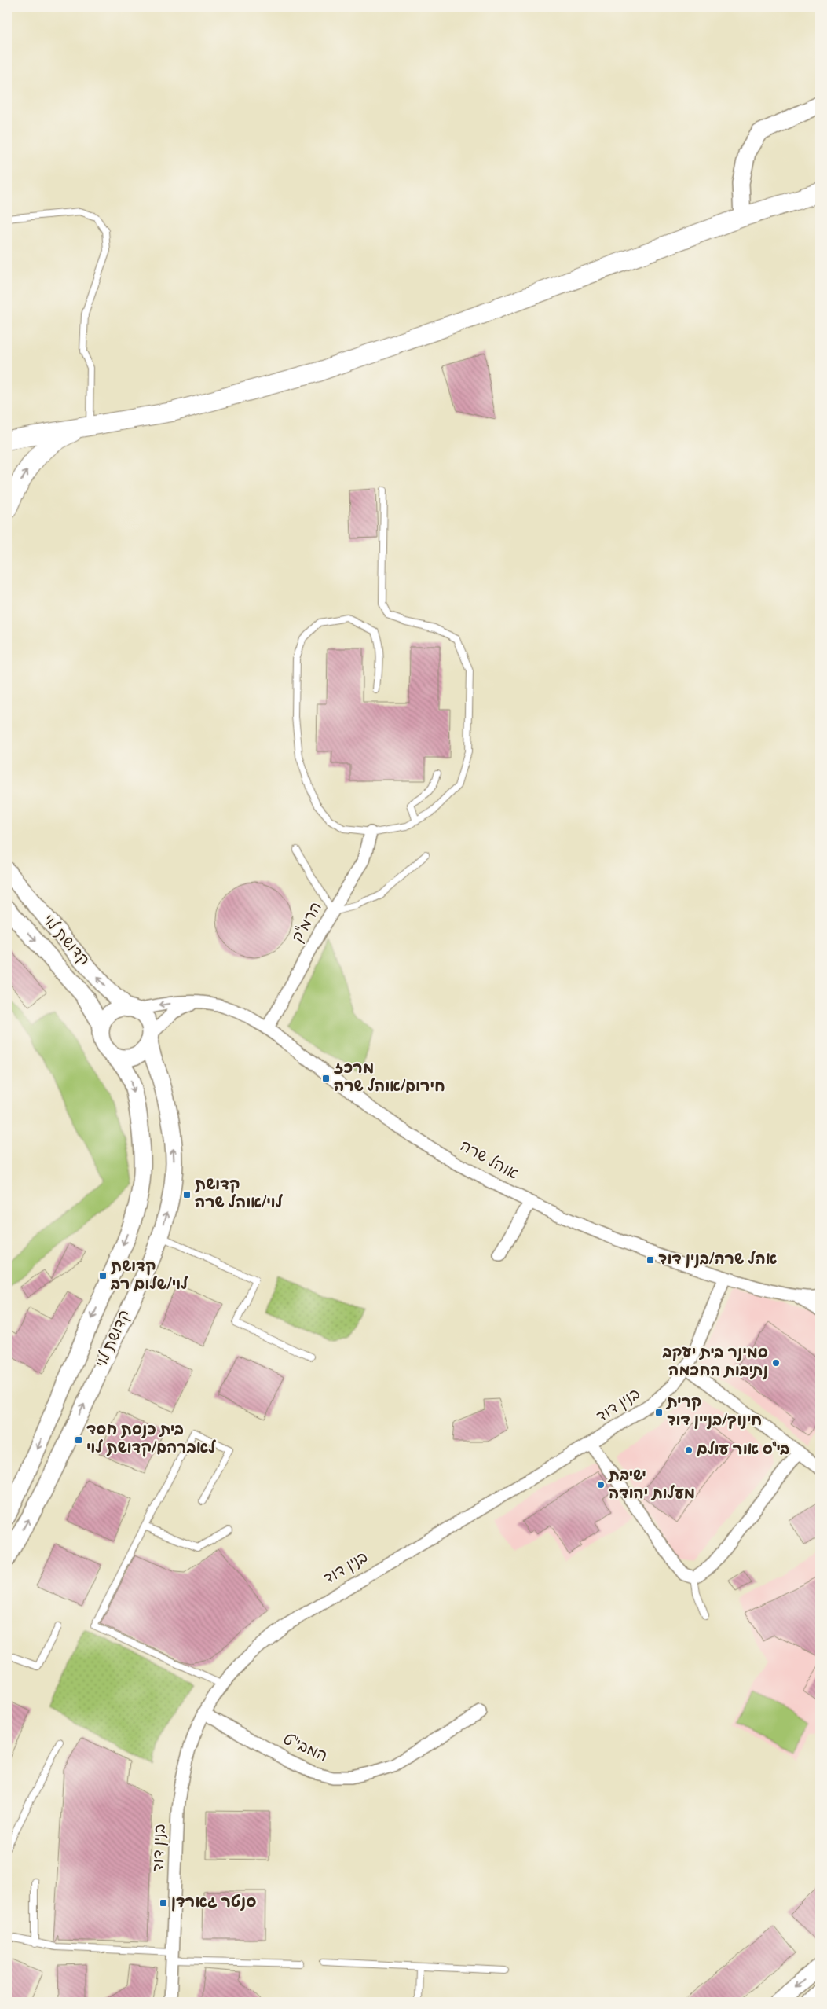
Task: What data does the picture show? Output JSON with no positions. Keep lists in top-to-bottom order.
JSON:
{
  "streets": {
    "street": [
      "הרמ\"ק",
      "קדושת לוי",
      "אוהל שרה",
      "בנין דוד",
      "המבי\"ט"
    ]
  },
  "crossings": [
    ["הרמ\"ק", "אוהל שרה"],
    ["קדושת לוי", "אוהל שרה"],
    ["אוהל שרה", "בנין דוד"],
    ["בנין דוד", "המבי\"ט"]
  ],
  "places": {
    "transit": [
      "מרכז חירום/אוהל שרה",
      "קדושת לוי/אוהל שרה",
      "אהל שרה/בנין דוד",
      "קדושת לוי/שלום רב",
      "קרית חינוך/בניין דוד",
      "בית כנסת חסד לאברהם/קדושת לוי",
      "סנטר גארדן"
    ],
    "other": ["סמינר בית יעקב נתיבות החכמה", "בי\"ס אור עולם", "ישיבת מעלות יהודה"]
  }
}
